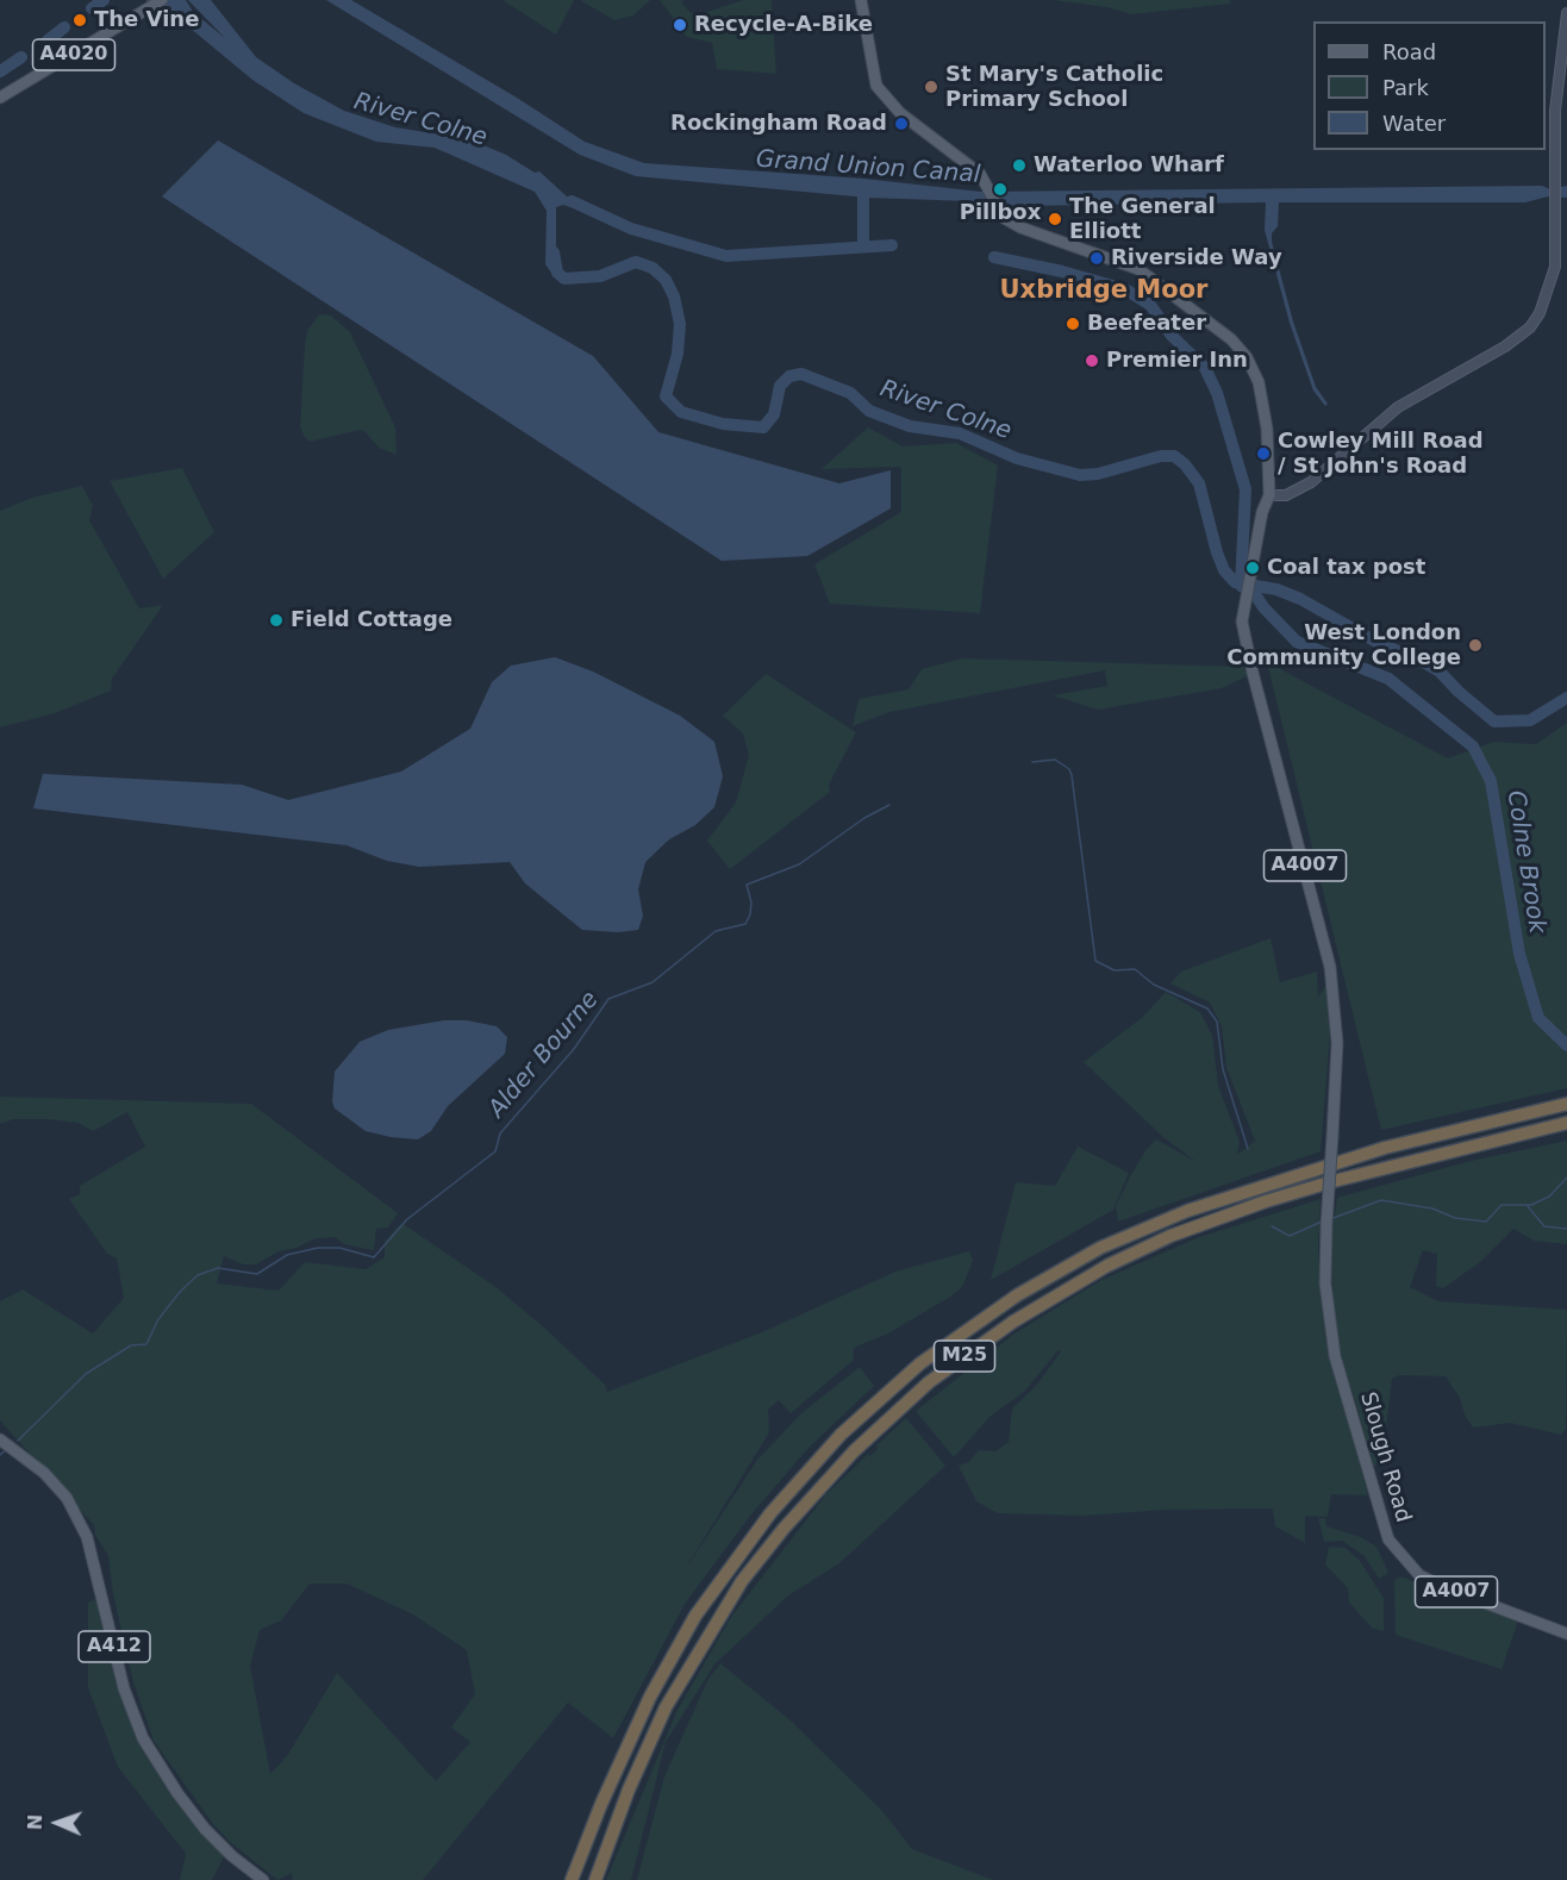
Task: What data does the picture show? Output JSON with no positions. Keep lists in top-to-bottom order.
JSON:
{
  "streets": {
    "highway": ["M25"],
    "main road": [
      "A4020",
      "A4007",
      "Slough Road",
      "A412"
    ]
  },
  "crossings": [
    ["A4007", "Slough Road"]
  ],
  "districts": ["Uxbridge Moor"],
  "water": [
    "River Colne",
    "Grand Union Canal",
    "Colne Brook",
    "Alder Bourne"
  ],
  "places": [
    "The Vine",
    "Recycle-A-Bike",
    "St Mary's Catholic Primary School",
    "Rockingham Road",
    "Waterloo Wharf",
    "Pillbox",
    "The General Elliott",
    "Riverside Way",
    "Beefeater",
    "Premier Inn",
    "Cowley Mill Road / St John's Road",
    "Coal tax post",
    "Field Cottage",
    "West London Community College"
  ],
  "legend": ["Road", "Park", "Water"],
  "north": "left"
}
